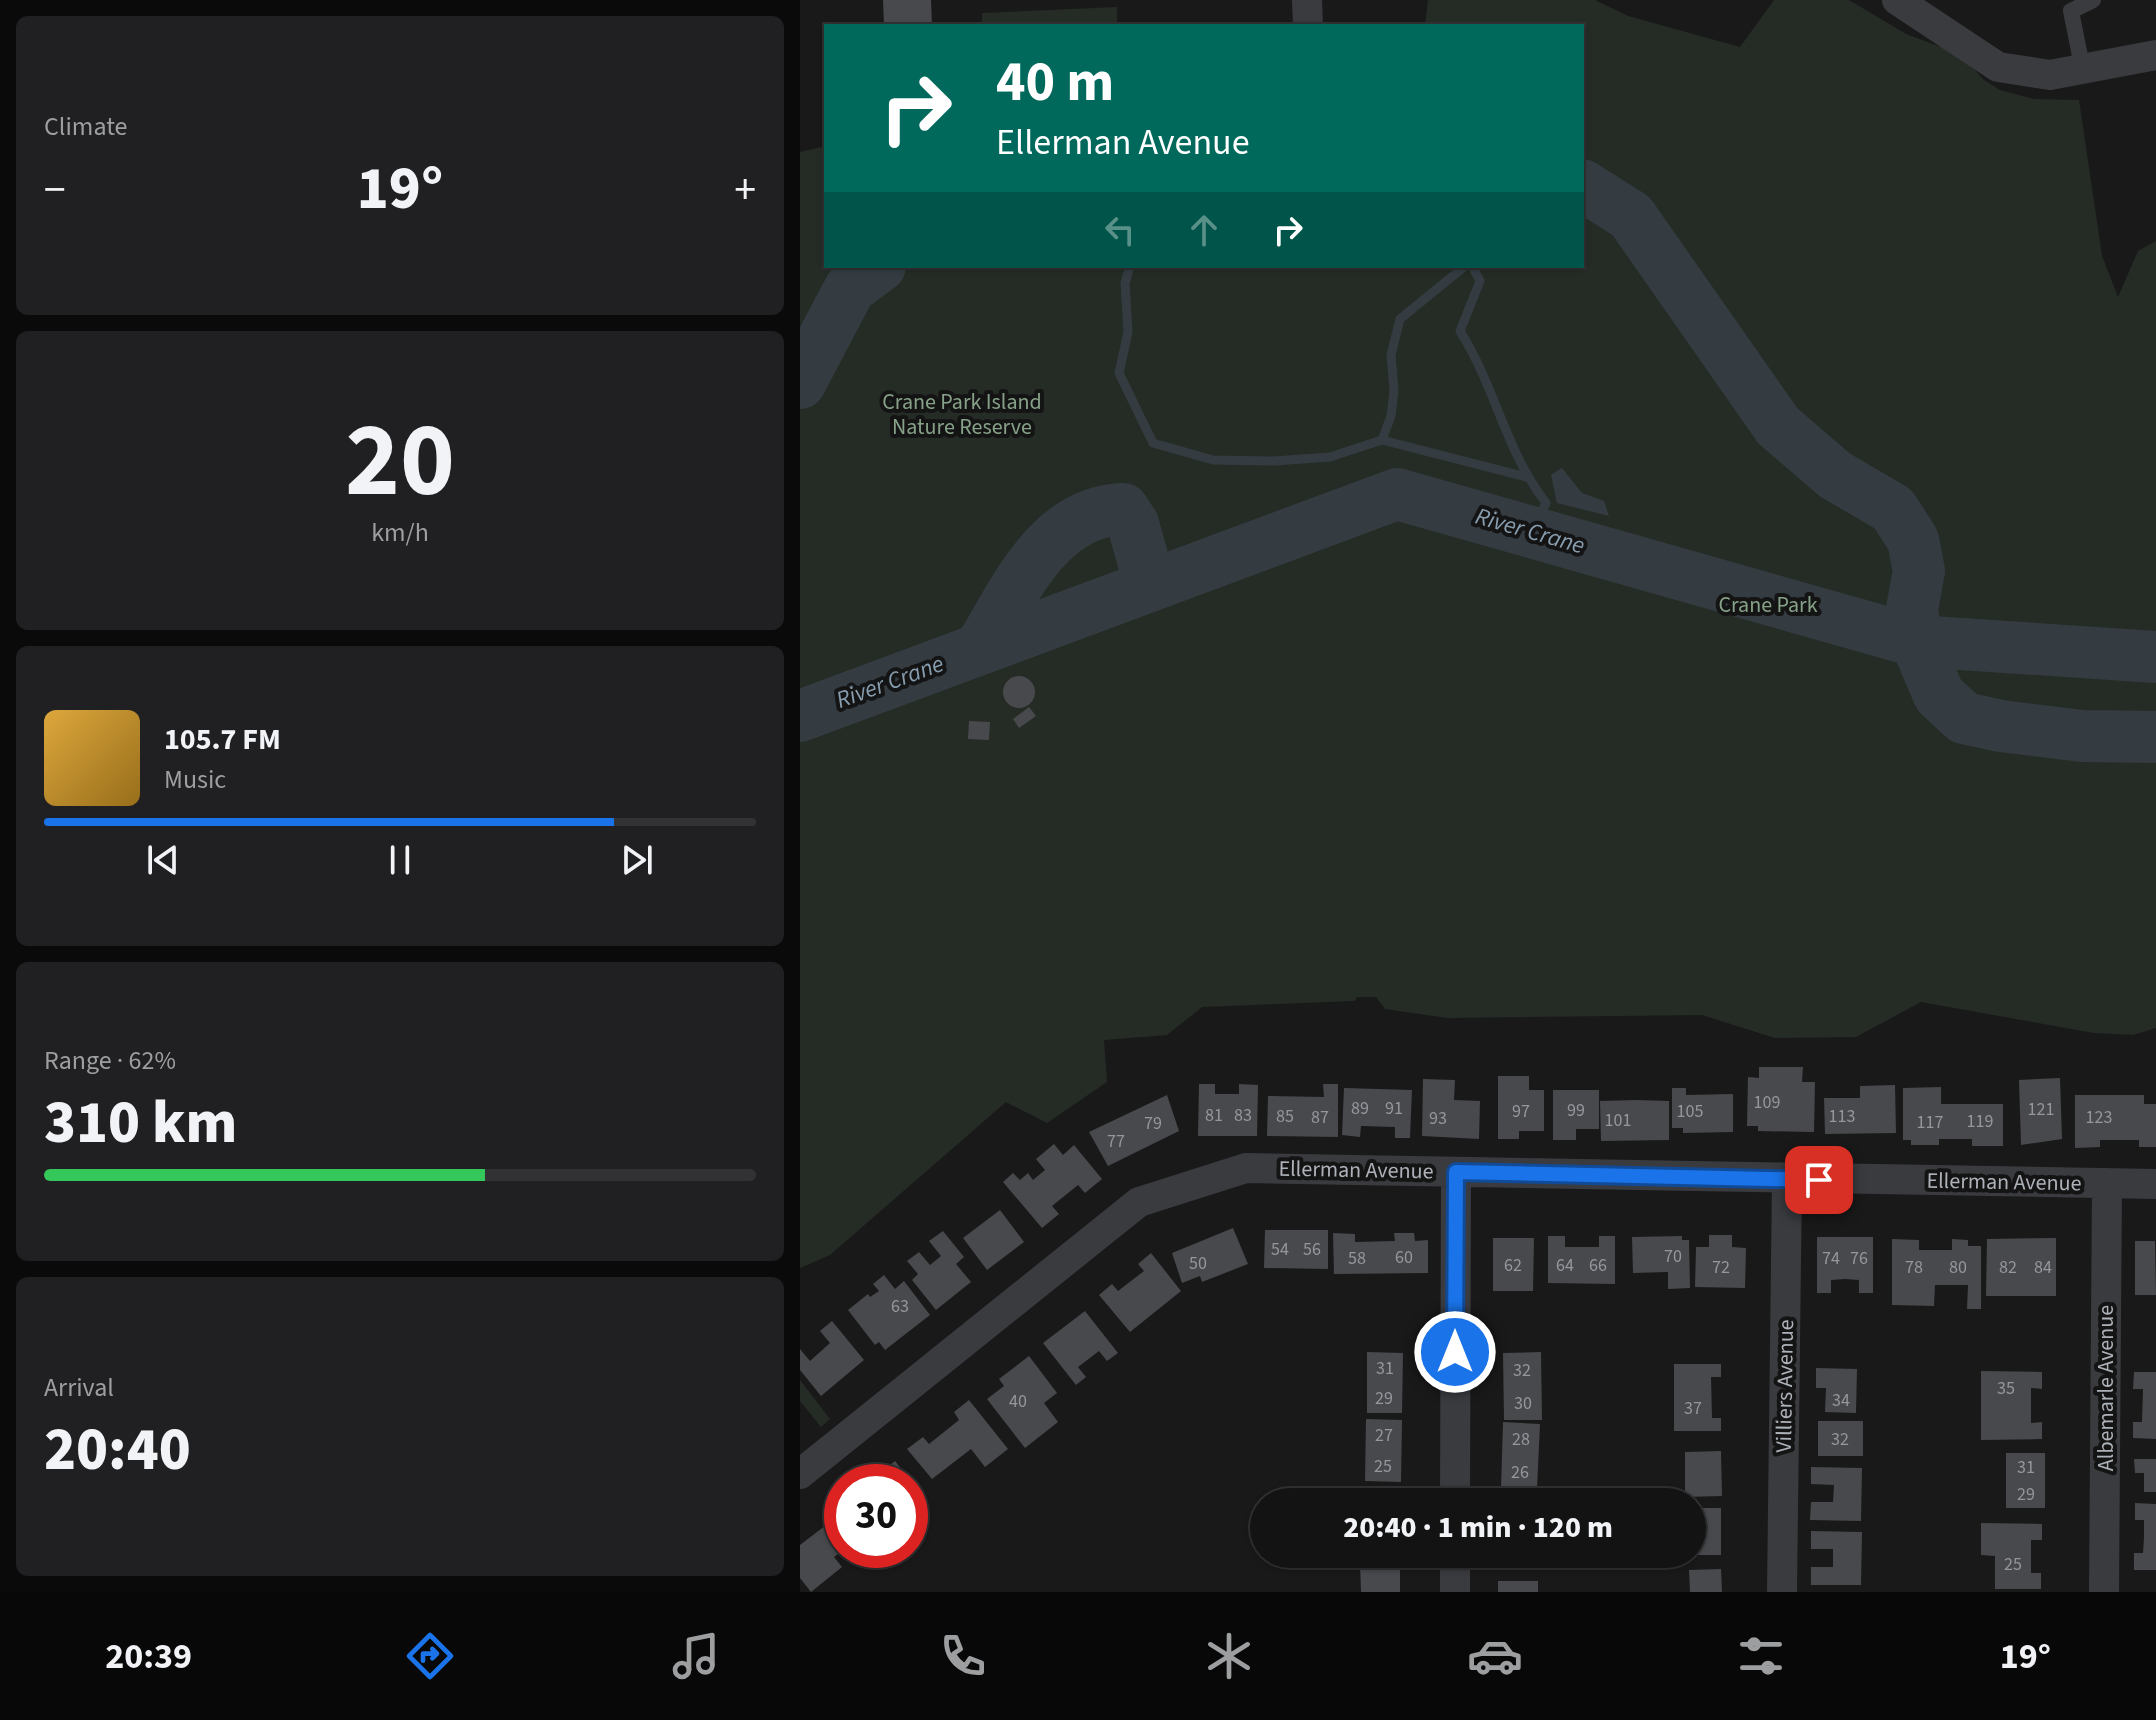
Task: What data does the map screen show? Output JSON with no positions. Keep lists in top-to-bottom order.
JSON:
{
  "streets": {
    "street": ["Ellerman Avenue", "Villiers Avenue", "Albemarle Avenue"]
  },
  "crossings": [
    ["Ellerman Avenue", "Villiers Avenue"],
    ["Ellerman Avenue", "Albemarle Avenue"]
  ],
  "water": ["River Crane"],
  "parks": ["Crane Park Island Nature Reserve", "Crane Park"],
  "house_numbers": [
    "109",
    "89",
    "91",
    "121",
    "99",
    "97",
    "105",
    "81",
    "83",
    "85",
    "113",
    "87",
    "123",
    "93",
    "101",
    "119",
    "117",
    "79",
    "77",
    "54",
    "56",
    "70",
    "60",
    "58",
    "74",
    "76",
    "50",
    "62",
    "64",
    "66",
    "72",
    "78",
    "80",
    "82",
    "84",
    "63",
    "31",
    "32",
    "35",
    "29",
    "34",
    "40",
    "30",
    "37",
    "27",
    "28",
    "32",
    "25",
    "31",
    "26",
    "29",
    "25"
  ],
  "page": {
    "tile": [
      "Climate",
      ["20", "km/h"],
      ["Range · 62%", "310 km"],
      ["Arrival", "20:40"]
    ],
    "turn": ["40 m", "Ellerman Avenue"],
    "heat": ["−", "19°", "+"],
    "song": ["105.7 FM", "Music"],
    "limit": "30",
    "trip": "20:40 · 1 min · 120 m",
    "tabs": ["20:39", "19°"]
  }
}
